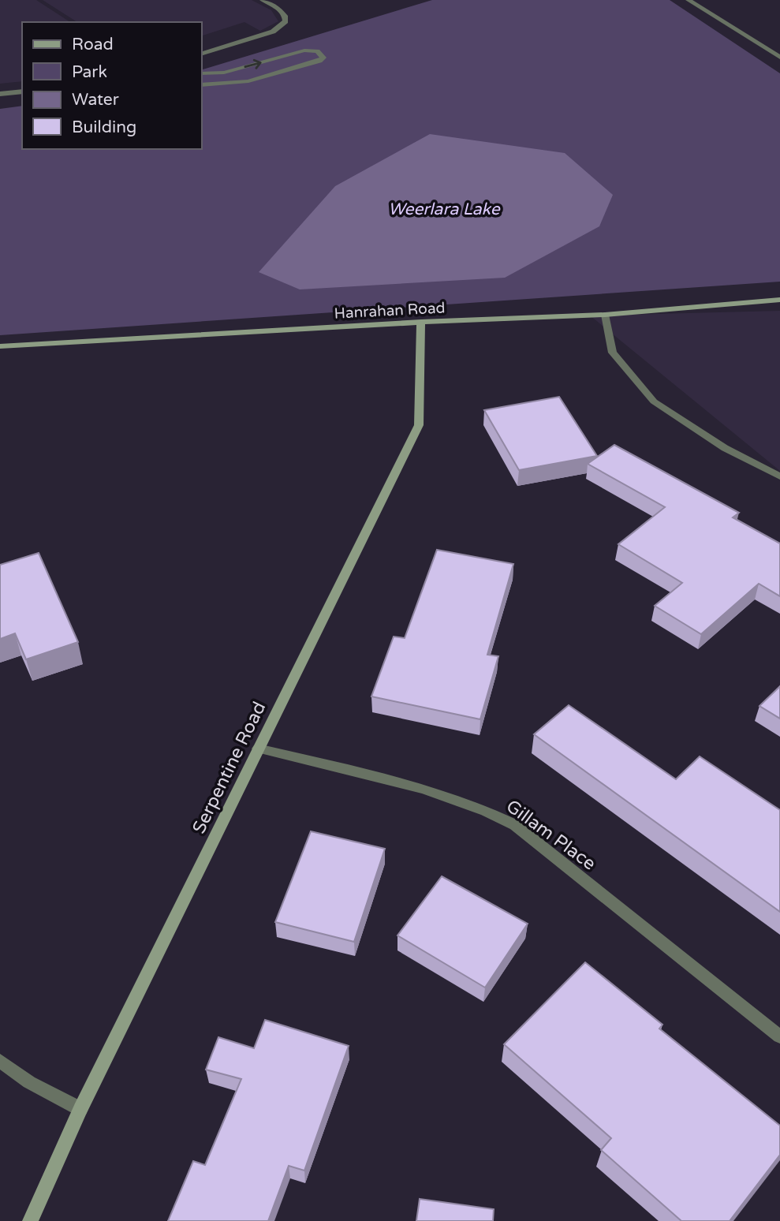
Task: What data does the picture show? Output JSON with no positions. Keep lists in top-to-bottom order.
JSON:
{
  "streets": {
    "street": ["Hanrahan Road", "Serpentine Road", "Gillam Place"]
  },
  "crossings": [
    ["Hanrahan Road", "Serpentine Road"],
    ["Serpentine Road", "Gillam Place"]
  ],
  "water": ["Weerlara Lake"],
  "legend": [
    "Road",
    "Park",
    "Water",
    "Building"
  ]
}
